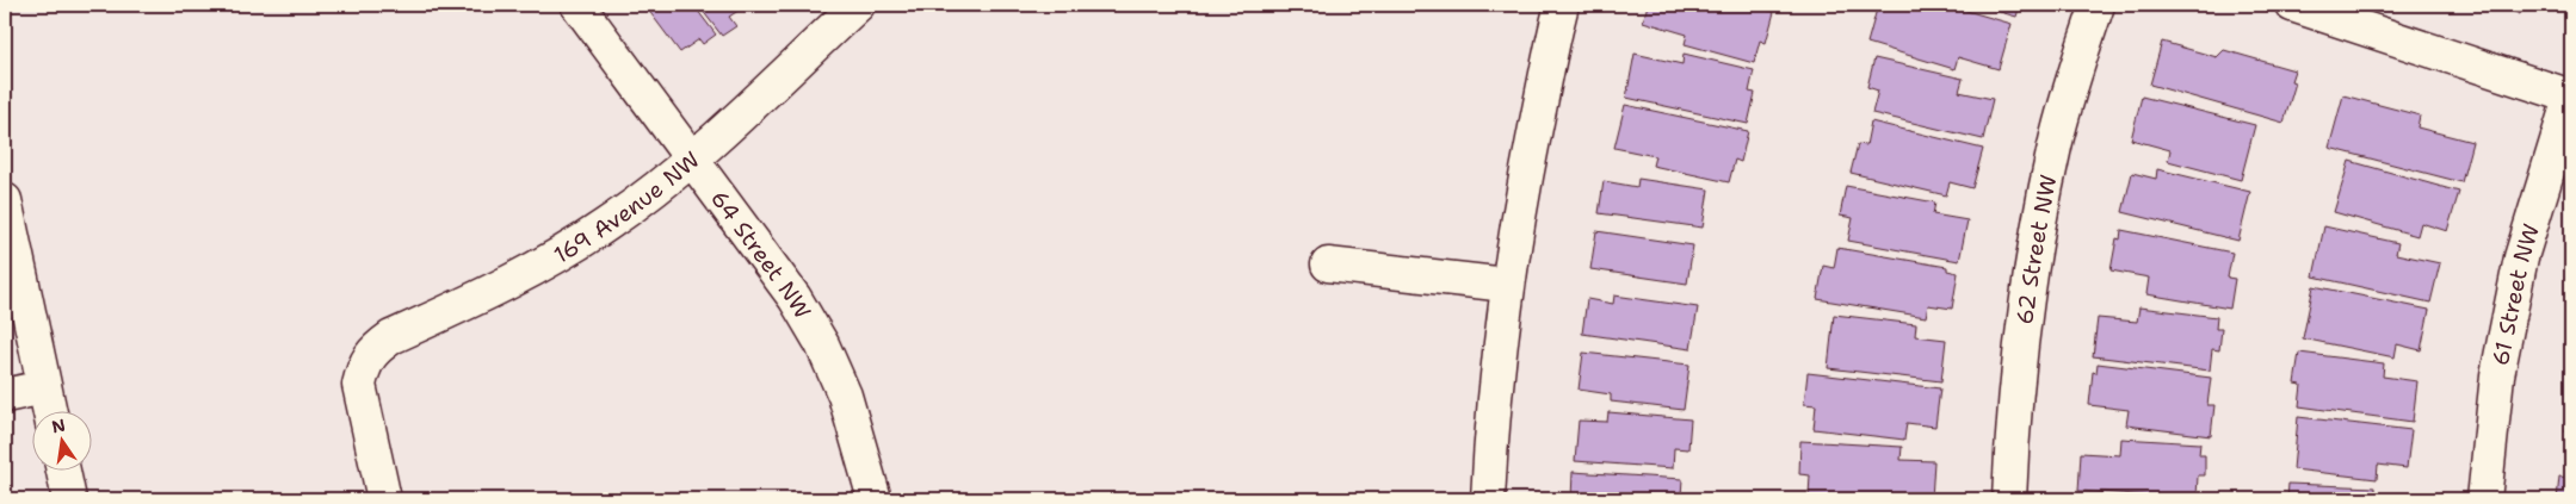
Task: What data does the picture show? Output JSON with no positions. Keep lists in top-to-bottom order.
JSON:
{
  "streets": {
    "street": [
      "169 Avenue NW",
      "62 Street NW",
      "64 Street NW",
      "61 Street NW"
    ]
  },
  "crossings": [
    ["169 Avenue NW", "64 Street NW"]
  ],
  "north": "top"
}
